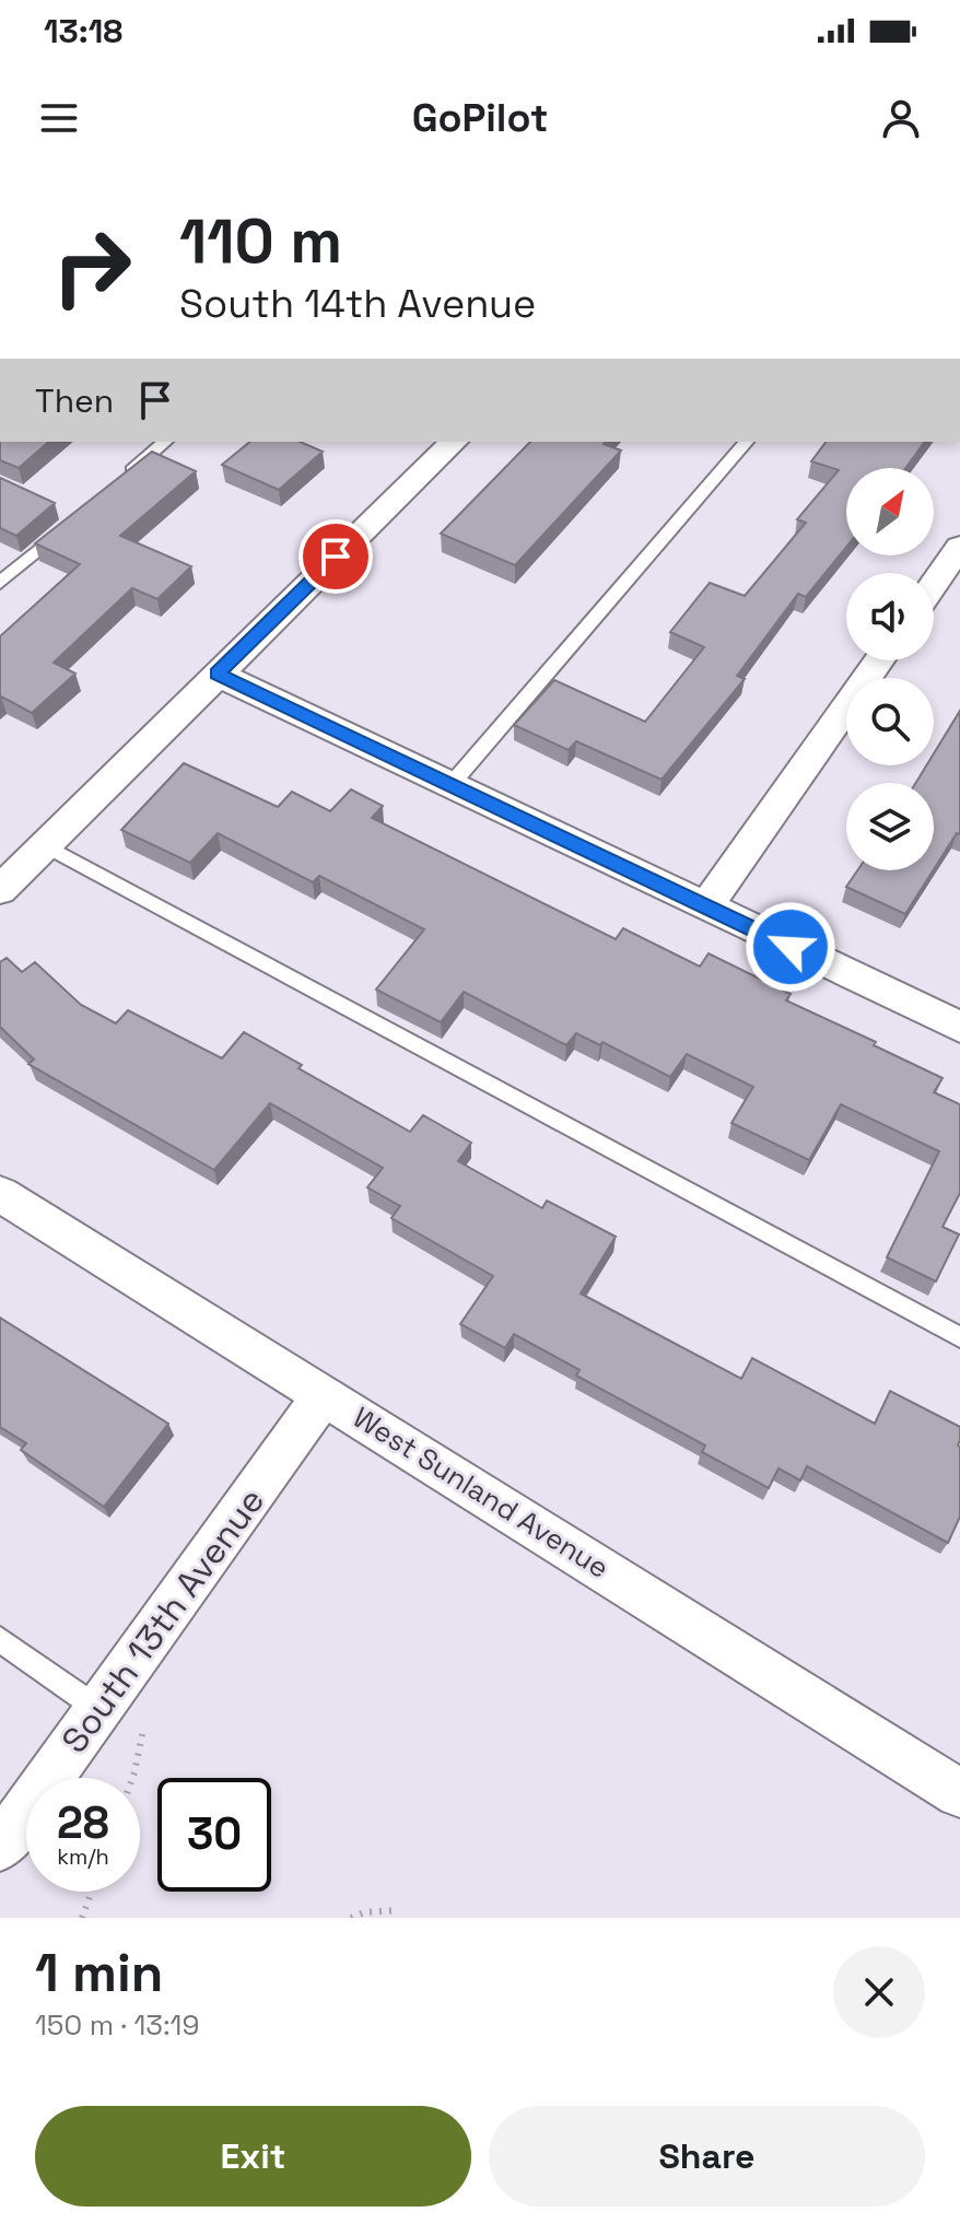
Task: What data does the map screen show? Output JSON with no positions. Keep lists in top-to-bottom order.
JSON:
{
  "streets": {
    "street": ["West Sunland Avenue", "South 13th Avenue"]
  },
  "crossings": [
    ["West Sunland Avenue", "South 13th Avenue"]
  ],
  "north": "top right",
  "page": {
    "status": "13:18",
    "header": "GoPilot",
    "turn": ["110 m", "South 14th Avenue"],
    "then": "Then",
    "speed": "28 km/h",
    "limit": "30",
    "heading": ["1 min", "150 m · 13:19"],
    "buttons": ["Exit", "Share"]
  }
}
